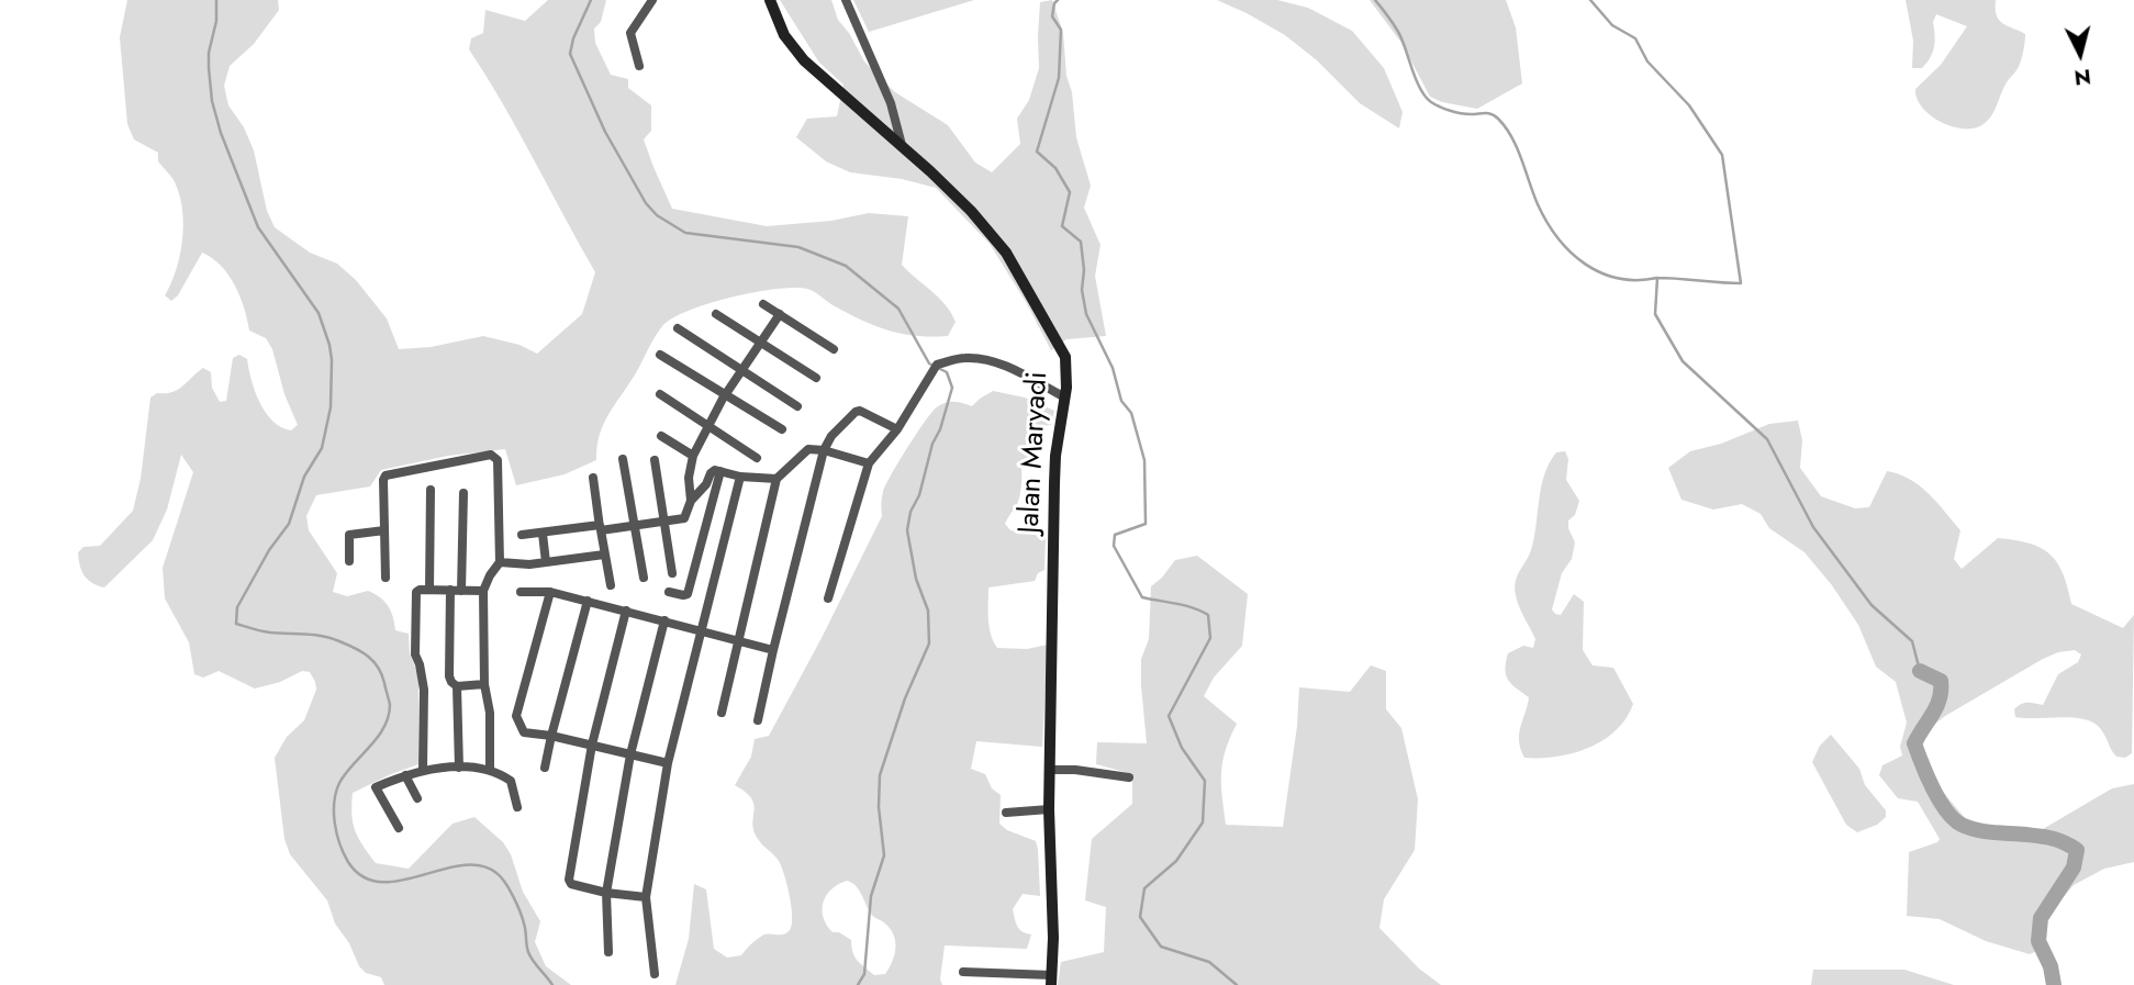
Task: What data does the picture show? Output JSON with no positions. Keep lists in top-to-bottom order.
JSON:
{
  "streets": {
    "street": ["Jalan Maryadi"]
  },
  "north": "bottom"
}
